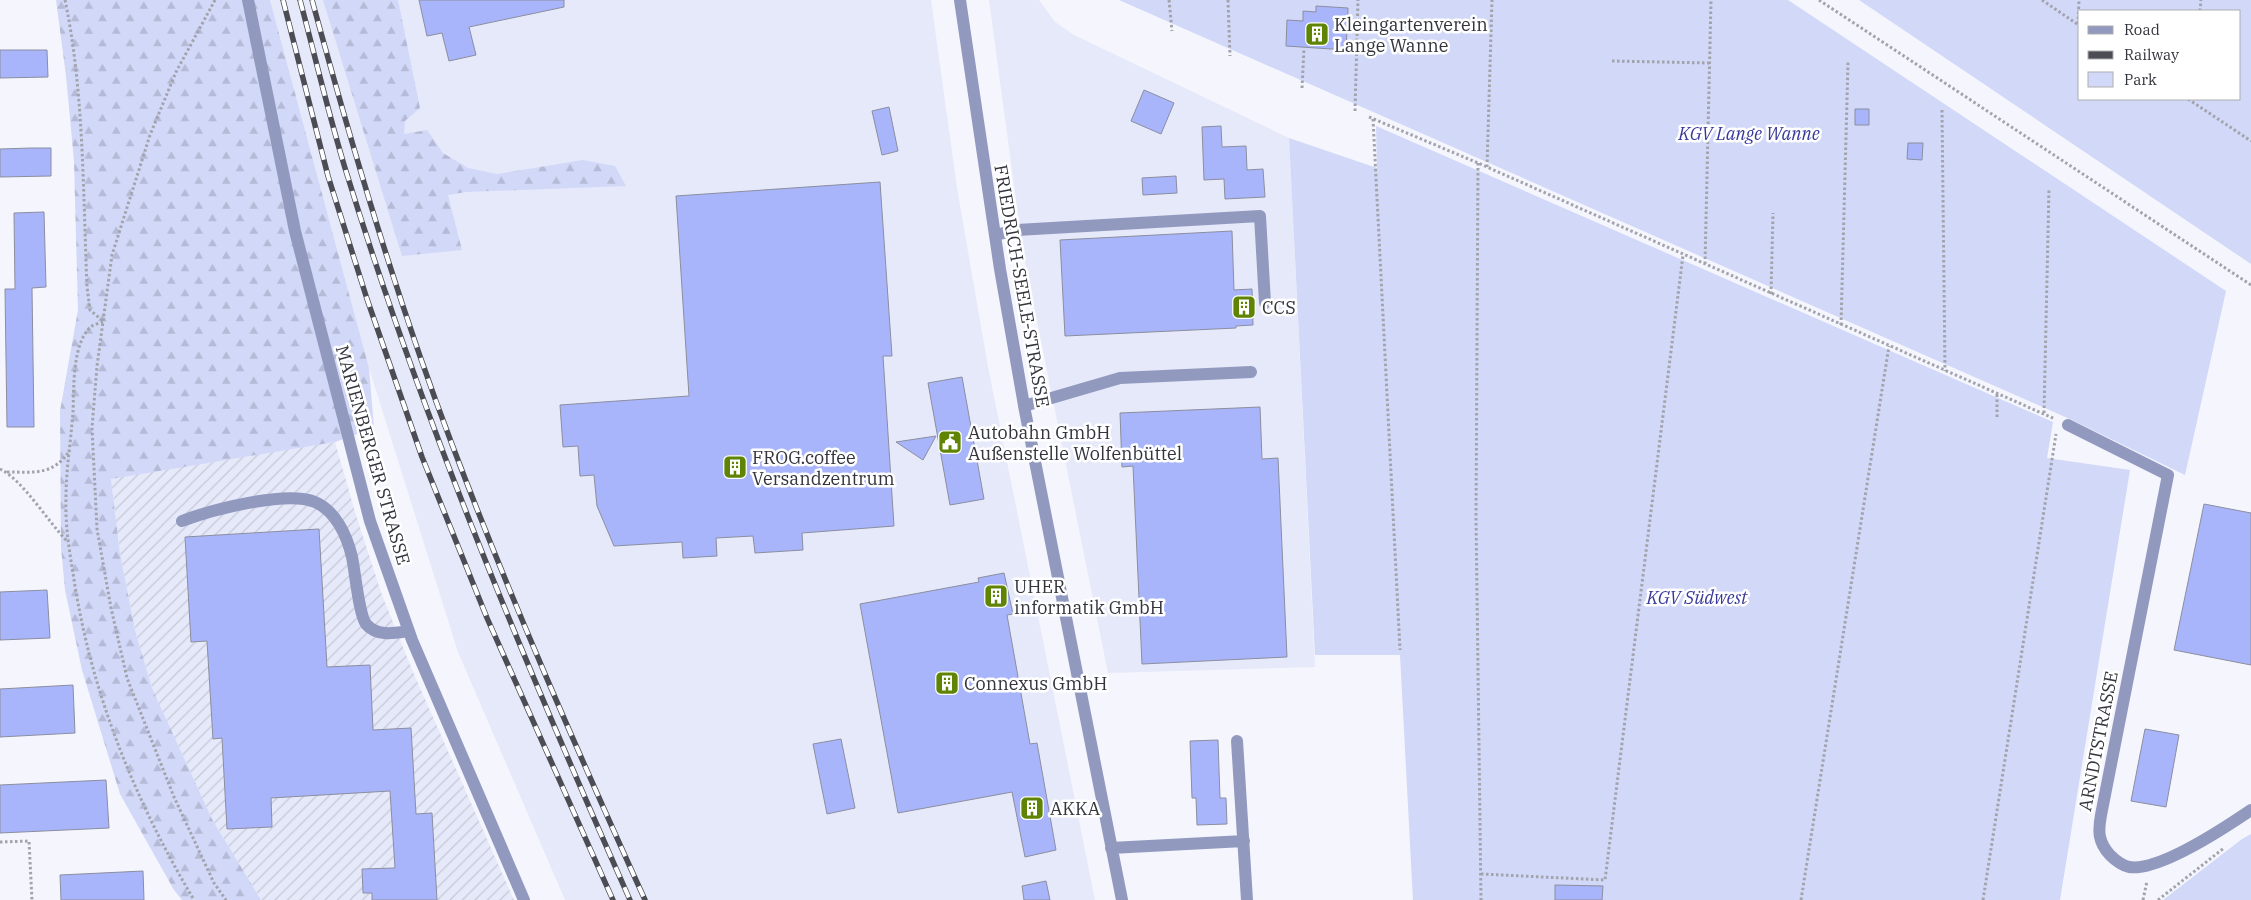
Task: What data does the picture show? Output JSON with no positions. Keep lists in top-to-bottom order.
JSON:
{
  "streets": {
    "street": ["FRIEDRICH-SEELE-STRASSE", "MARIENBERGER STRASSE", "ARNDTSTRASSE"]
  },
  "parks": ["KGV Lange Wanne", "KGV Südwest"],
  "places": {
    "building": [
      "Kleingartenverein Lange Wanne",
      "CCS",
      "FROG.coffee Versandzentrum",
      "UHER informatik GmbH",
      "Connexus GmbH",
      "AKKA"
    ],
    "public building": ["Autobahn GmbH Außenstelle Wolfenbüttel"]
  },
  "legend": ["Road", "Railway", "Park"]
}
